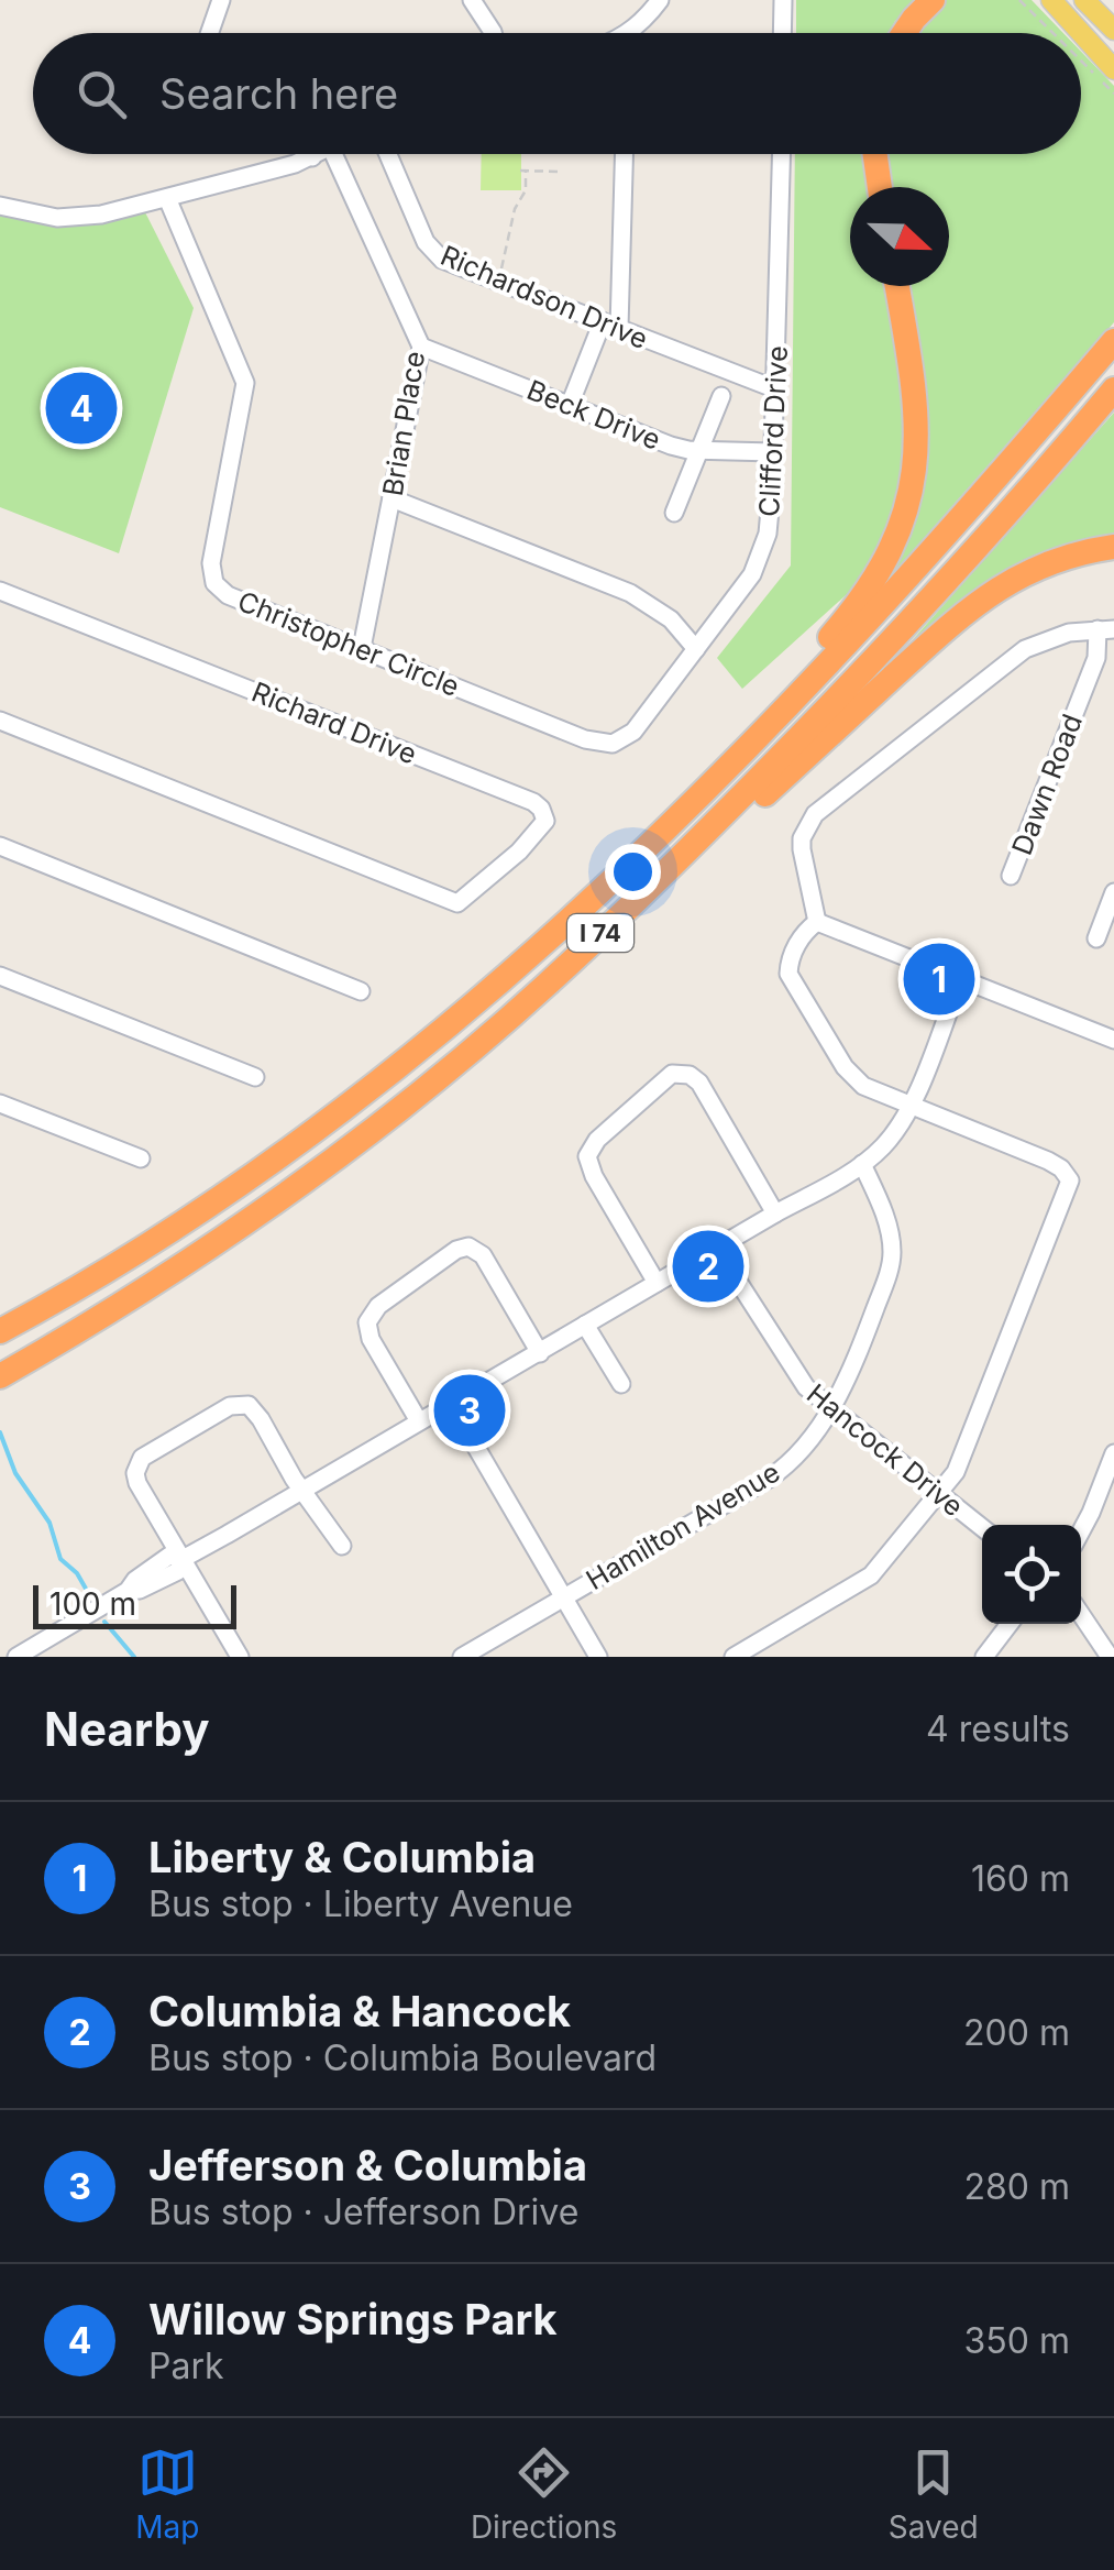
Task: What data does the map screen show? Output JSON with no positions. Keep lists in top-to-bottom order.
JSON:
{
  "streets": {
    "highway": ["I 74"],
    "street": [
      "Richardson Drive",
      "Beck Drive",
      "Brian Place",
      "Clifford Drive",
      "Christopher Circle",
      "Richard Drive",
      "Dawn Road",
      "Hancock Drive",
      "Hamilton Avenue"
    ]
  },
  "crossings": [
    ["Richardson Drive", "Clifford Drive"],
    ["Beck Drive", "Brian Place"],
    ["Beck Drive", "Clifford Drive"],
    ["Brian Place", "Christopher Circle"],
    ["Clifford Drive", "Christopher Circle"],
    ["Hancock Drive", "Hamilton Avenue"]
  ],
  "scale_bar": "100 m",
  "north": "right",
  "page": {
    "search": "Search here",
    "pins": [
      "4",
      "1",
      "2",
      "3"
    ],
    "scale": "100 m",
    "heading": ["Nearby", "4 results"],
    "list": [
      {
        "mark": "1",
        "name": "Liberty & Columbia",
        "note": "Bus stop · Liberty Avenue",
        "value": "160 m"
      },
      {
        "mark": "2",
        "name": "Columbia & Hancock",
        "note": "Bus stop · Columbia Boulevard",
        "value": "200 m"
      },
      {
        "mark": "3",
        "name": "Jefferson & Columbia",
        "note": "Bus stop · Jefferson Drive",
        "value": "280 m"
      },
      {
        "mark": "4",
        "name": "Willow Springs Park",
        "note": "Park",
        "value": "350 m"
      }
    ],
    "nav": ["Map", "Directions", "Saved"]
  }
}
